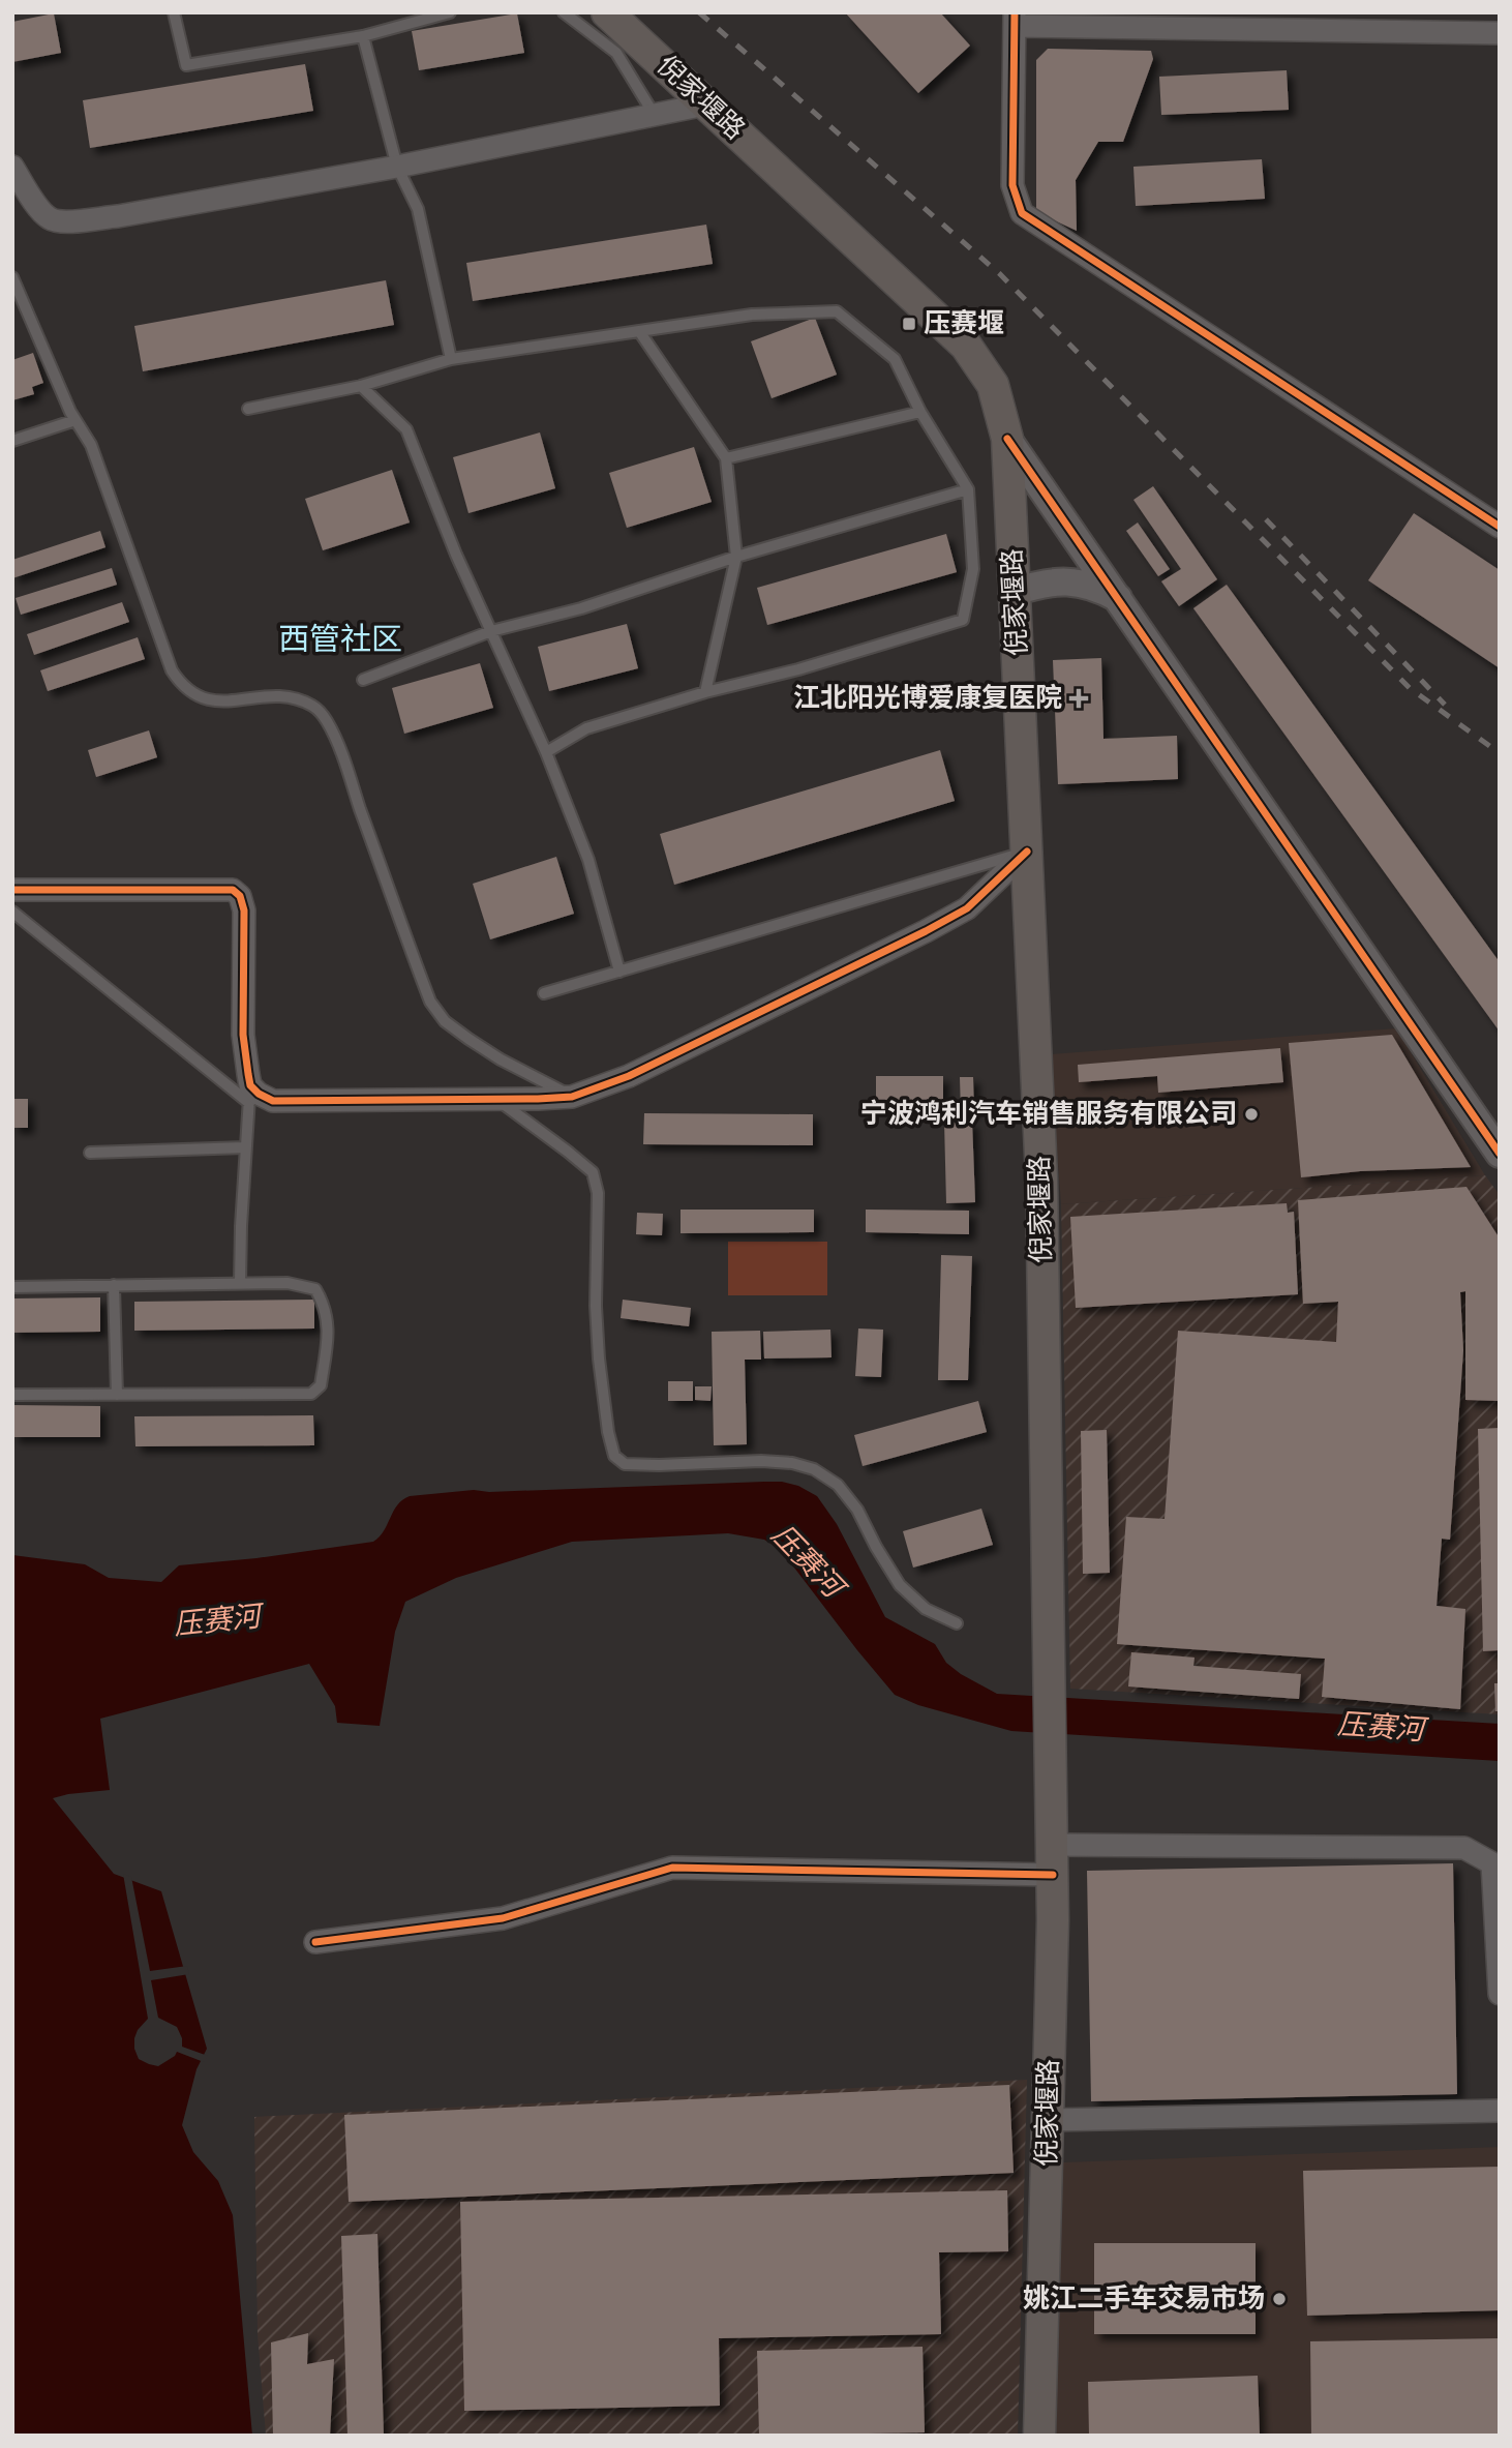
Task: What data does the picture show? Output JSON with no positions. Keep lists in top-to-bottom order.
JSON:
{
  "streets": {
    "main road": ["倪家堰路"]
  },
  "districts": ["西管社区"],
  "water": ["压赛河"],
  "places": {
    "transit": ["压赛堰"],
    "health": ["江北阳光博爱康复医院"],
    "other": ["宁波鸿利汽车销售服务有限公司", "姚江二手车交易市场"]
  }
}
